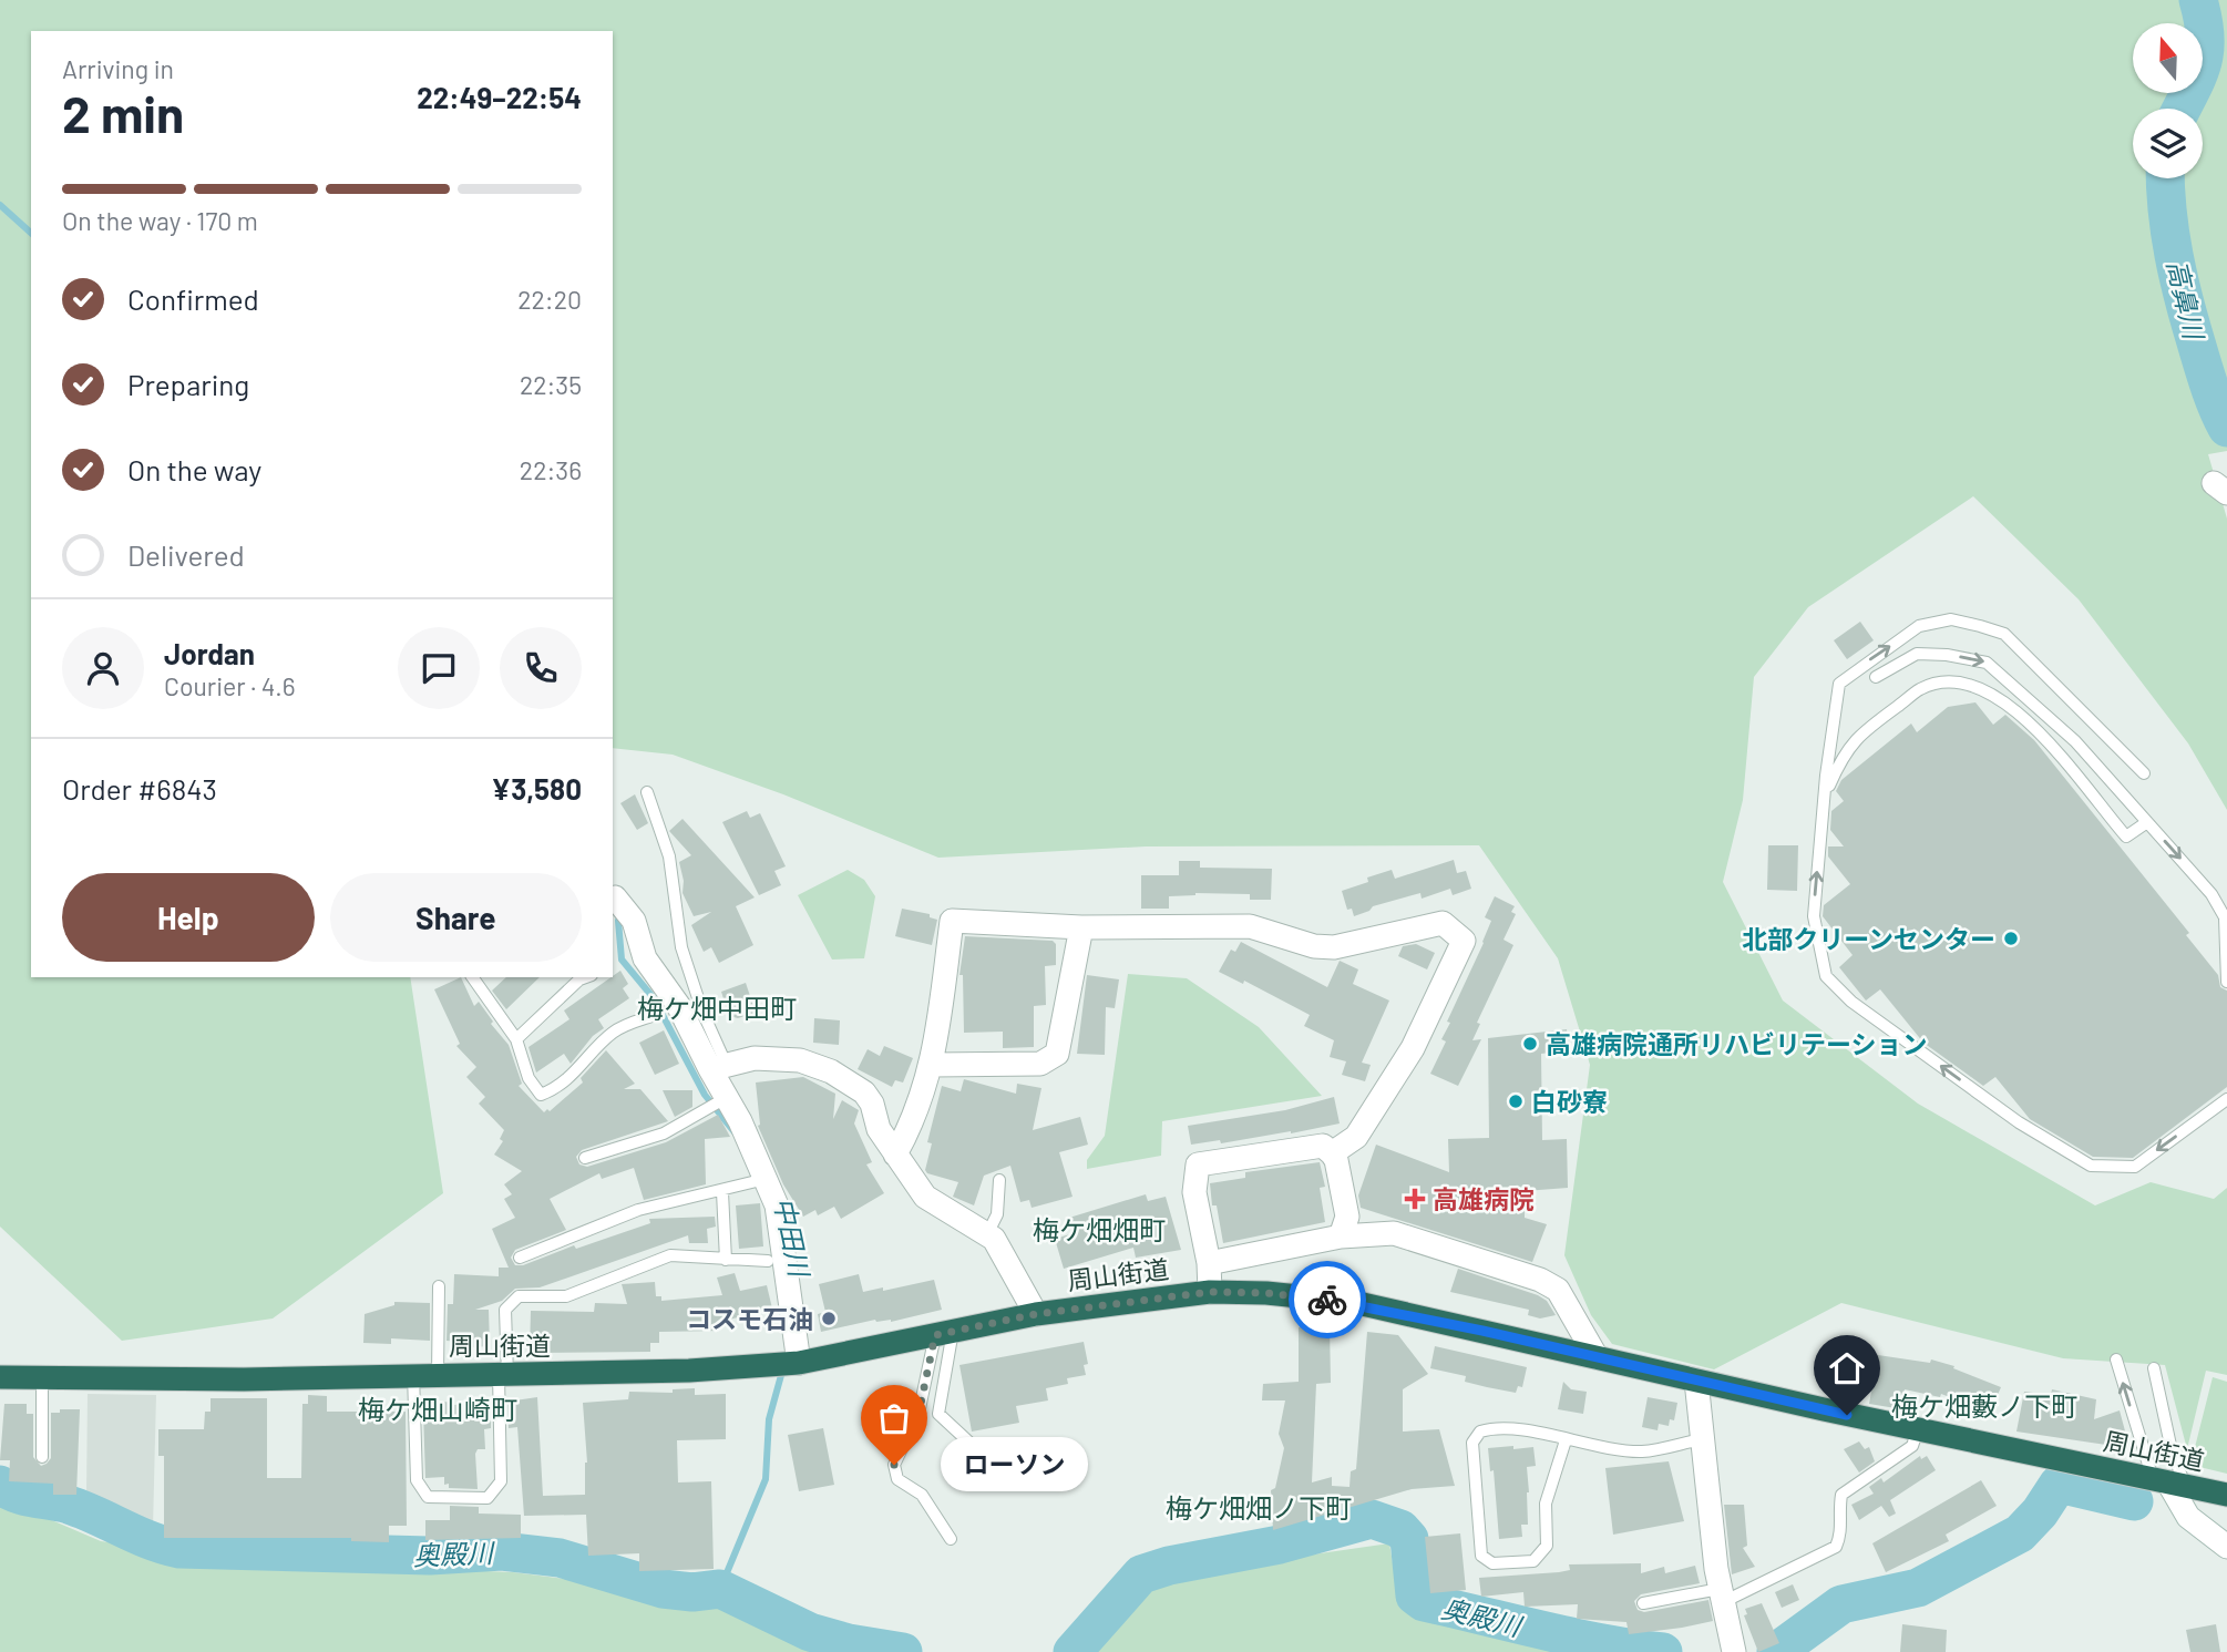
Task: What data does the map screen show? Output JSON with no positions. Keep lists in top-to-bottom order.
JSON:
{
  "streets": {
    "highway": ["周山街道"]
  },
  "districts": [
    "梅ケ畑中田町",
    "梅ケ畑畑町",
    "梅ケ畑藪ノ下町",
    "梅ケ畑山崎町",
    "梅ケ畑畑ノ下町"
  ],
  "water": ["高鼻川", "中田川", "奥殿川"],
  "places": {
    "other": [
      "北部クリーンセンター",
      "高雄病院通所リハビリテーション",
      "白砂寮",
      "コスモ石油",
      "ローソン"
    ],
    "health": ["高雄病院"]
  },
  "north": "top",
  "page": {
    "heading": ["2 min", "Arriving in", "22:49–22:54"],
    "panel": [
      "Jordan",
      "Courier · 4.6",
      "Order #6843",
      "¥3,580"
    ],
    "bar": "On the way · 170 m",
    "list": [
      ["Confirmed", "22:20"],
      ["Preparing", "22:35"],
      ["On the way", "22:36"],
      "Delivered"
    ],
    "buttons": ["Help", "Share"],
    "bubble": "ローソン"
  }
}
